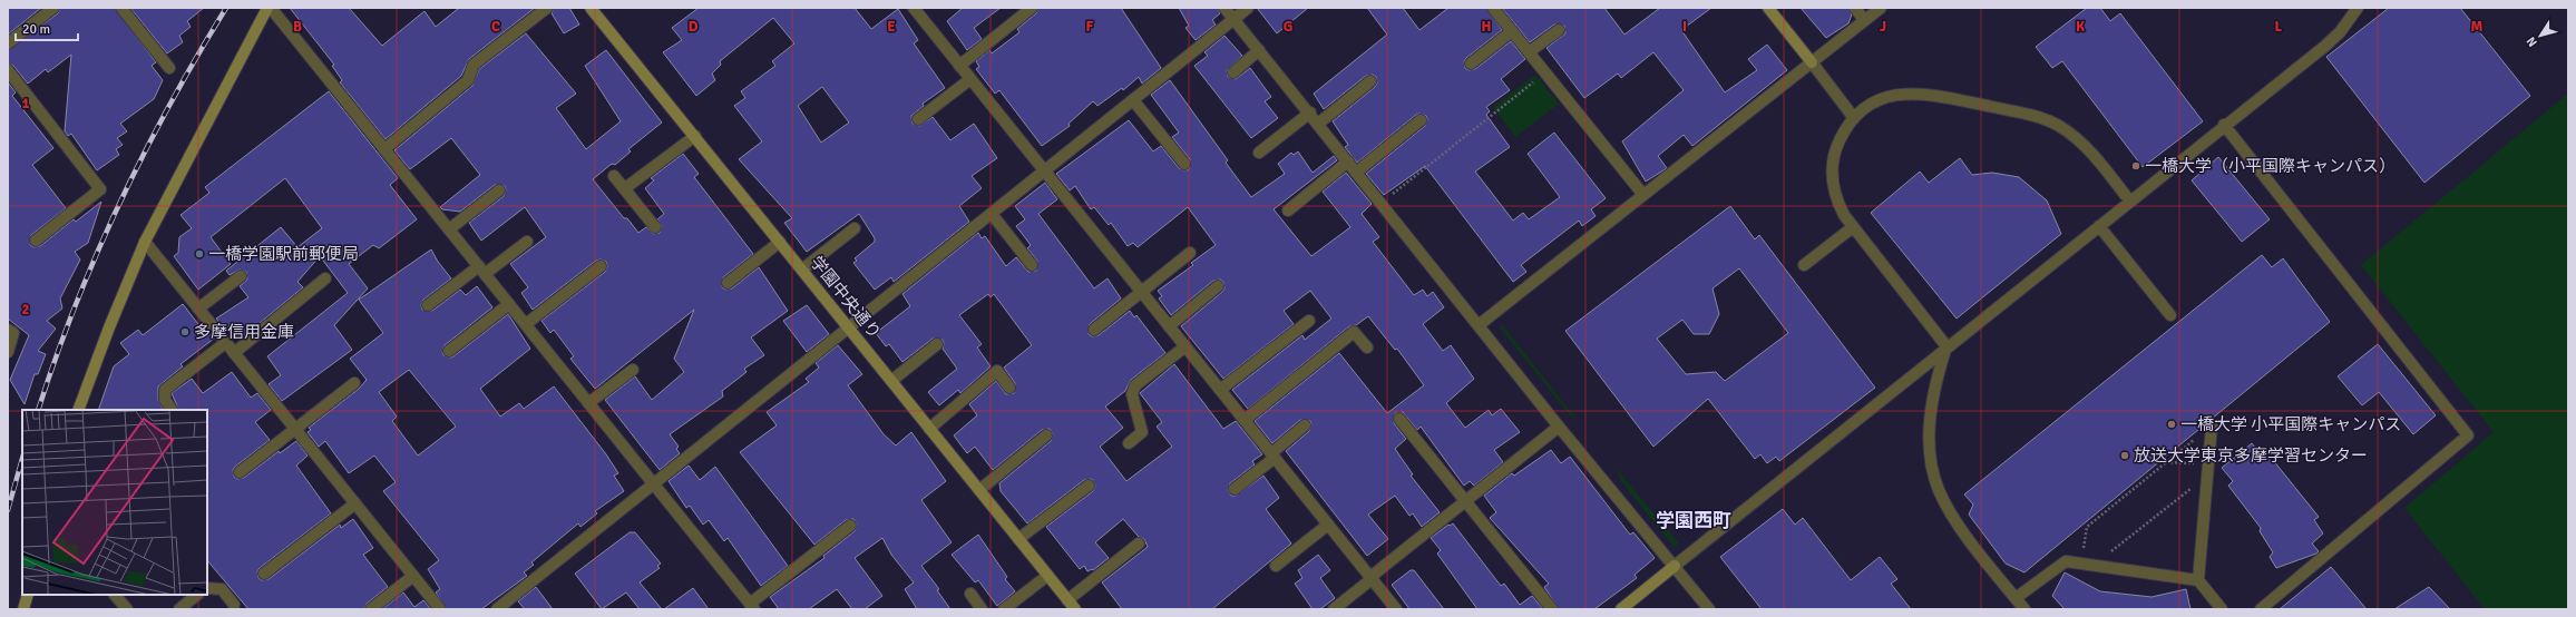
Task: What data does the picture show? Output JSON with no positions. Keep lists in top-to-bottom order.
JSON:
{
  "streets": {
    "street": ["学園中央通り"]
  },
  "districts": ["学園西町"],
  "places": [
    "一橋大学（小平国際キャンパス）",
    "一橋学園駅前郵便局",
    "多摩信用金庫",
    "一橋大学 小平国際キャンパス",
    "放送大学東京多摩学習センター"
  ],
  "scale_bar": "20 m",
  "north": "bottom left",
  "grid": {
    "columns": [
      "B",
      "C",
      "D",
      "E",
      "F",
      "G",
      "H",
      "I",
      "J",
      "K",
      "L",
      "M"
    ],
    "rows": ["1", "2"]
  }
}
